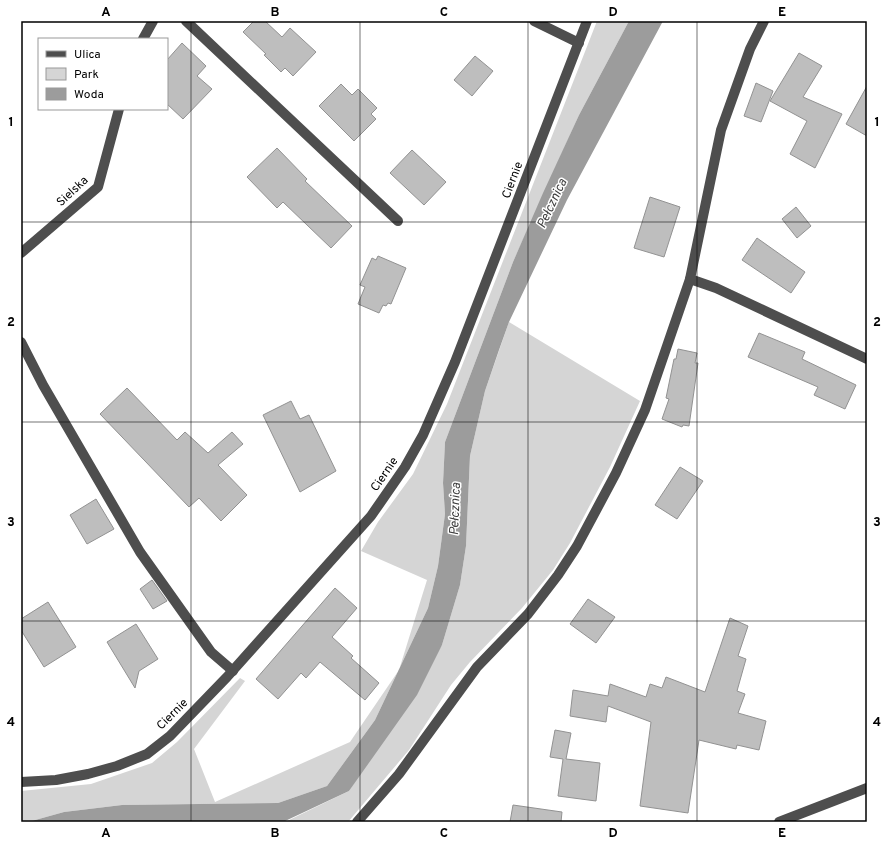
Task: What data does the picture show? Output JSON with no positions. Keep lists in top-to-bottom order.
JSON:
{
  "streets": {
    "street": ["Ciernie", "Sielska"]
  },
  "water": ["Pełcznica"],
  "legend": ["Ulica", "Park", "Woda"],
  "grid": {
    "columns": [
      "A",
      "B",
      "C",
      "D",
      "E"
    ],
    "rows": [
      "1",
      "2",
      "3",
      "4"
    ]
  }
}
